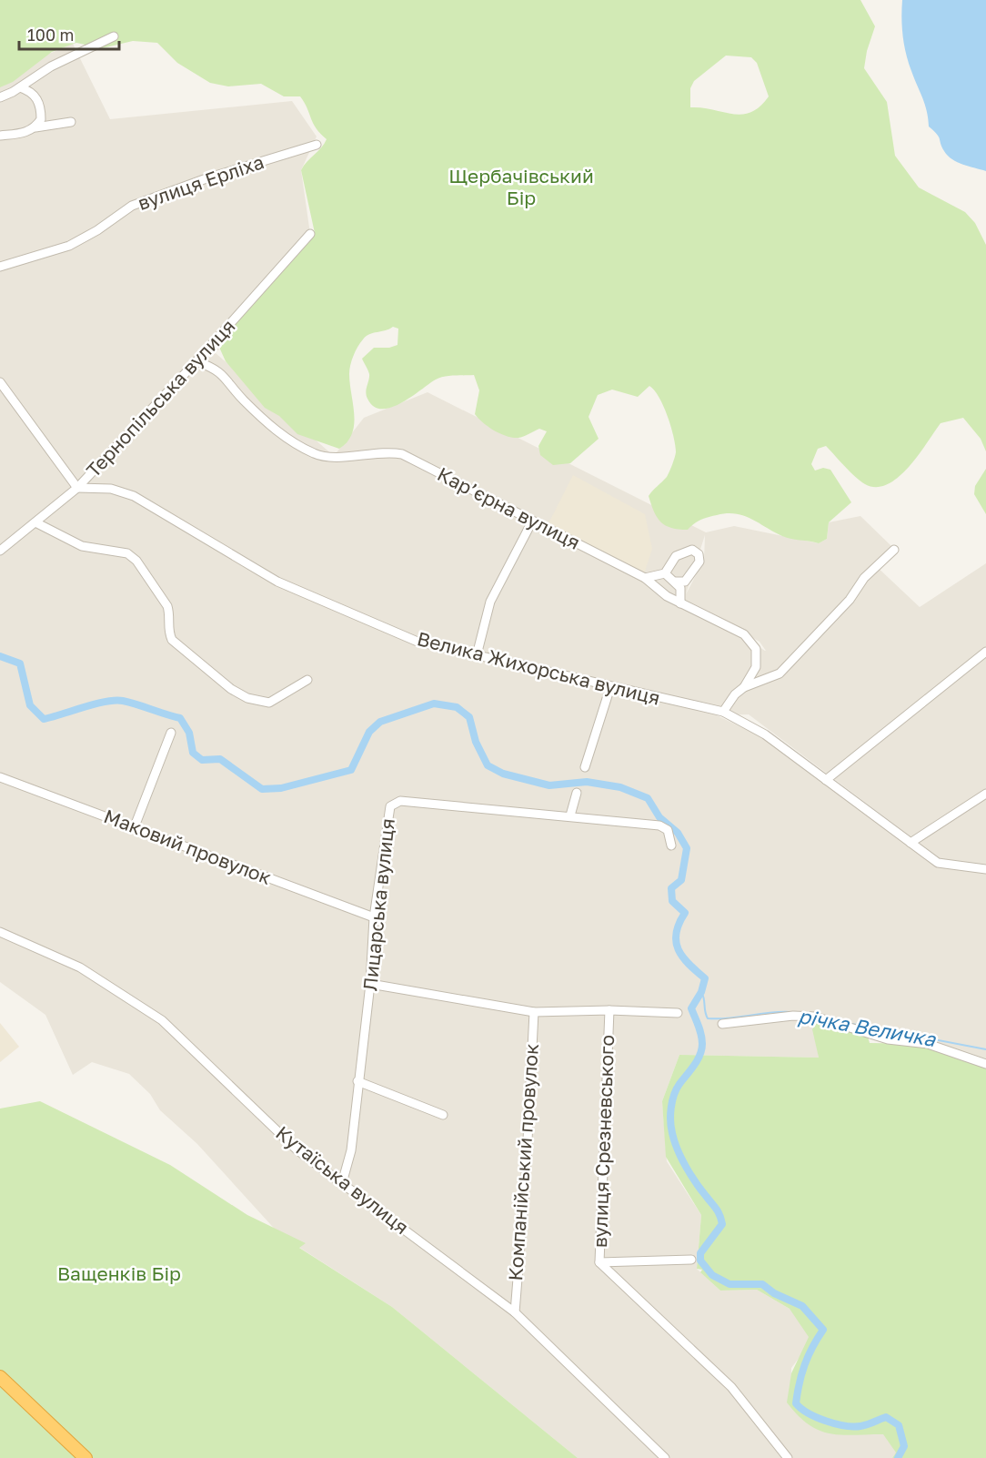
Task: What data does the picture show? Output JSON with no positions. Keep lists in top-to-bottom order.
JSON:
{
  "streets": {
    "street": [
      "вулиця Ерліха",
      "Тернопільська вулиця",
      "Кар’єрна вулиця",
      "Велика Жихорська вулиця",
      "Маковий провулок",
      "Лицарська вулиця",
      "вулиця Срезневського",
      "Компанійський провулок",
      "Кутаїська вулиця"
    ]
  },
  "crossings": [
    ["Тернопільська вулиця", "Кар’єрна вулиця"],
    ["Тернопільська вулиця", "Велика Жихорська вулиця"],
    ["Кар’єрна вулиця", "Велика Жихорська вулиця"],
    ["Маковий провулок", "Лицарська вулиця"],
    ["Лицарська вулиця", "Кутаїська вулиця"],
    ["Компанійський провулок", "Кутаїська вулиця"]
  ],
  "water": ["річка Величка"],
  "parks": ["Щербачівський Бір", "Ващенків Бір"],
  "scale_bar": "100 m"
}
